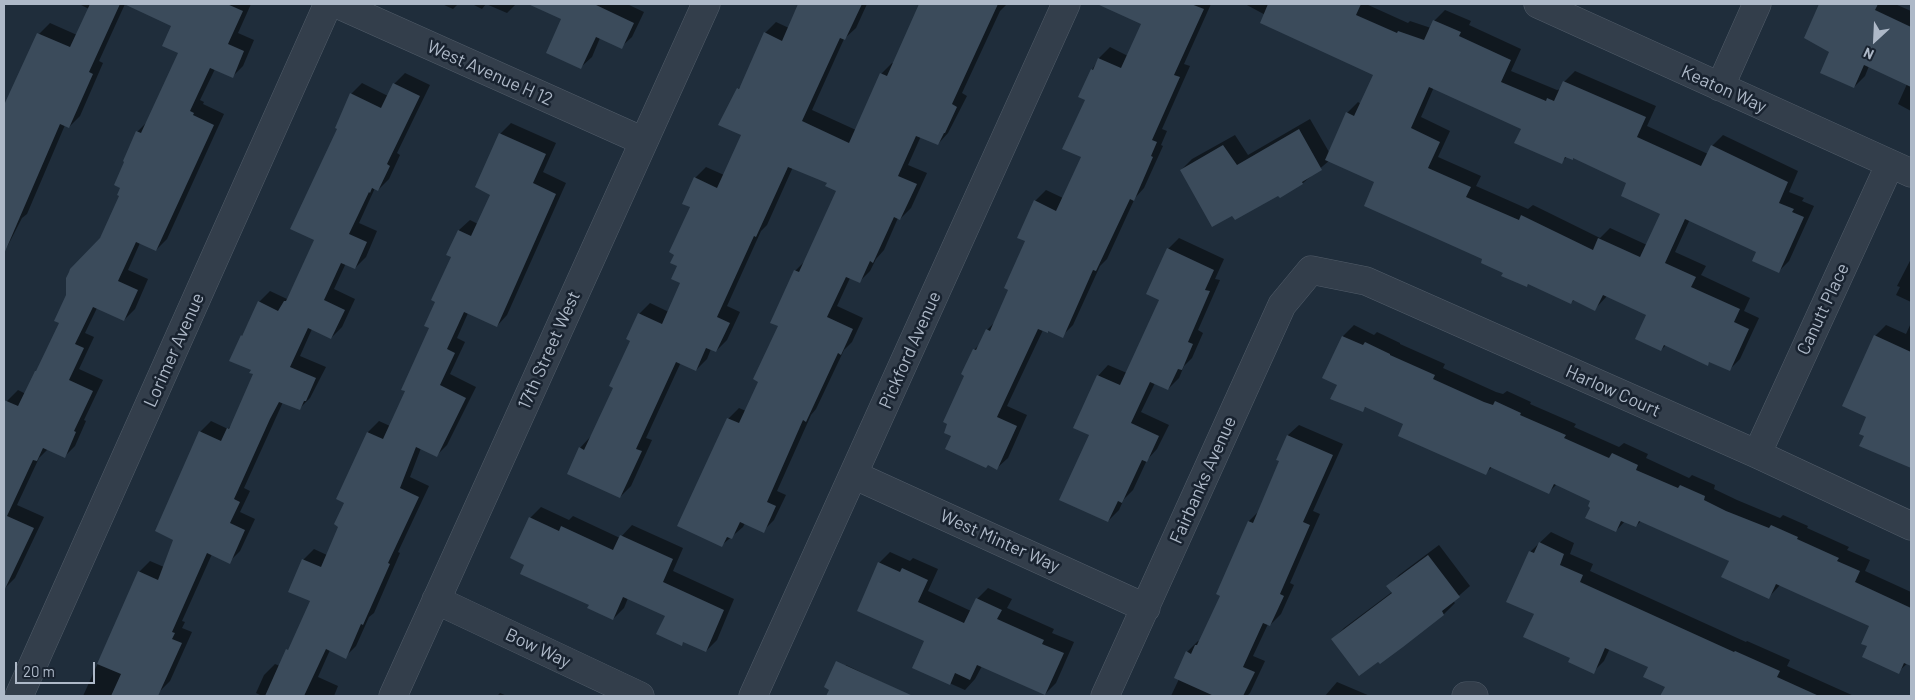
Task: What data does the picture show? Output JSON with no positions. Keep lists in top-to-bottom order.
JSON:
{
  "streets": {
    "street": [
      "West Avenue H 12",
      "Keaton Way",
      "Canutt Place",
      "Lorimer Avenue",
      "17th Street West",
      "Pickford Avenue",
      "Harlow Court",
      "Fairbanks Avenue",
      "West Minter Way",
      "Bow Way"
    ]
  },
  "crossings": [
    ["West Avenue H 12", "17th Street West"],
    ["Keaton Way", "Canutt Place"],
    ["Canutt Place", "Harlow Court"],
    ["17th Street West", "Bow Way"],
    ["Pickford Avenue", "West Minter Way"],
    ["Harlow Court", "Fairbanks Avenue"],
    ["Fairbanks Avenue", "West Minter Way"]
  ],
  "scale_bar": "20 m",
  "north": "bottom left"
}
